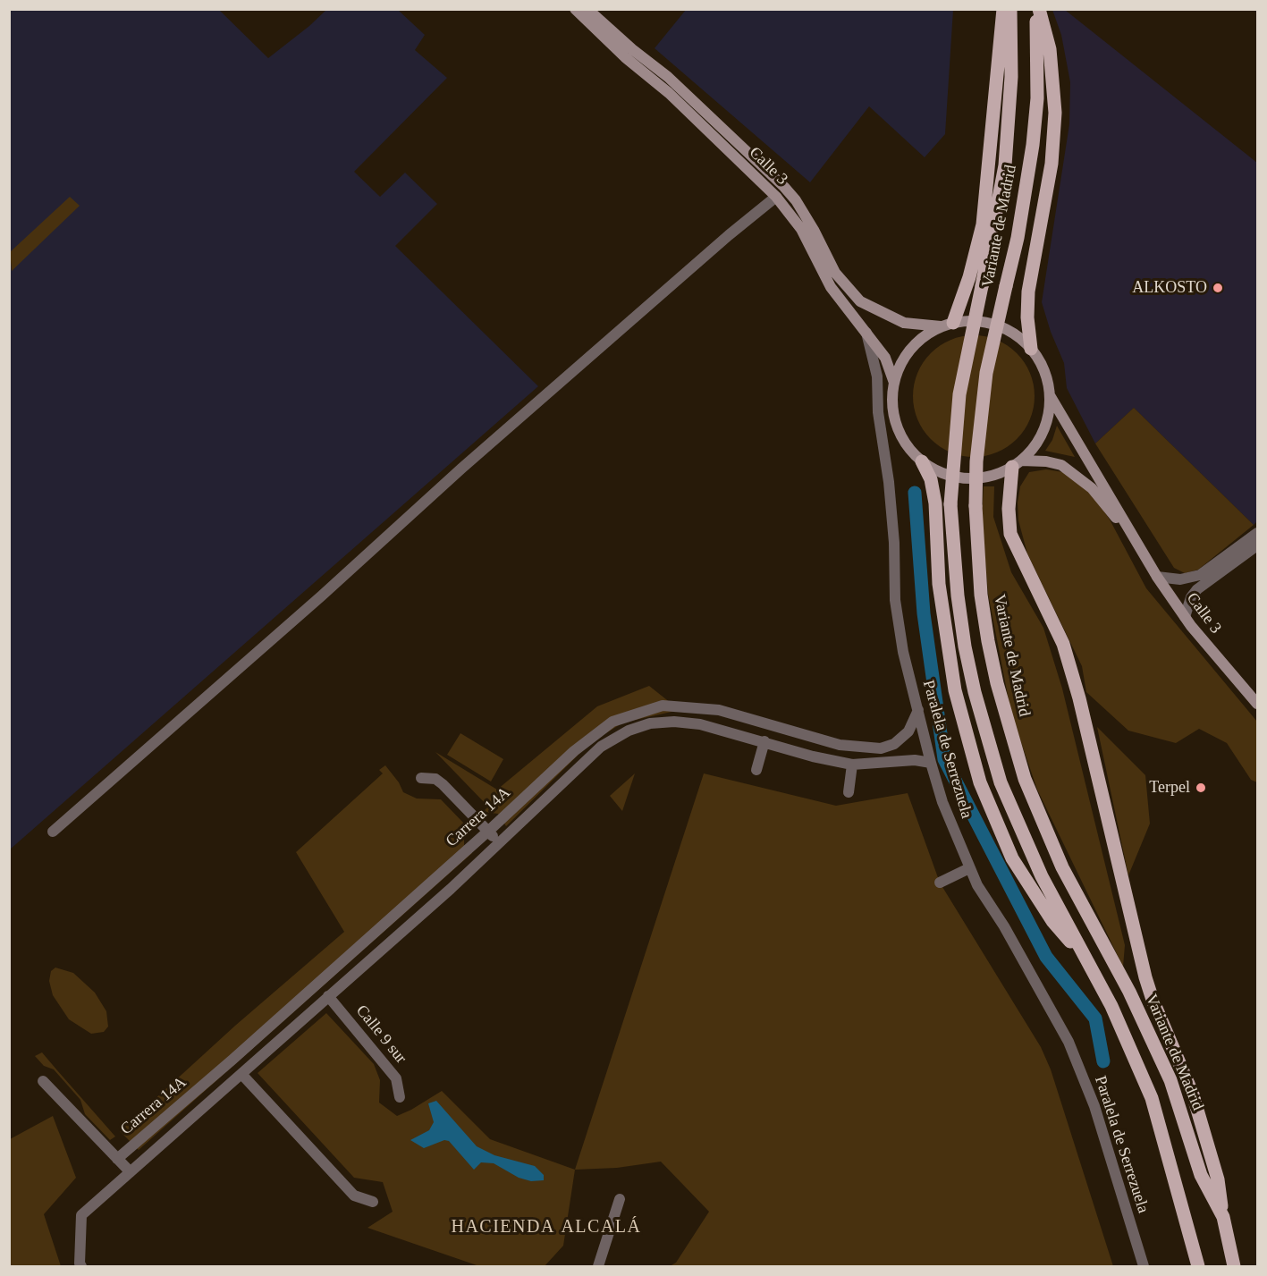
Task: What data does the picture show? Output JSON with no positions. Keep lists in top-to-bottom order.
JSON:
{
  "streets": {
    "main road": ["Calle 3", "Variante de Madrid"],
    "street": ["Paralela de Serrezuela", "Carrera 14A", "Calle 9 sur"]
  },
  "crossings": [
    ["Calle 3", "Paralela de Serrezuela"],
    ["Paralela de Serrezuela", "Carrera 14A"],
    ["Carrera 14A", "Calle 9 sur"]
  ],
  "districts": ["HACIENDA ALCALÁ"],
  "places": ["ALKOSTO", "Terpel"]
}
